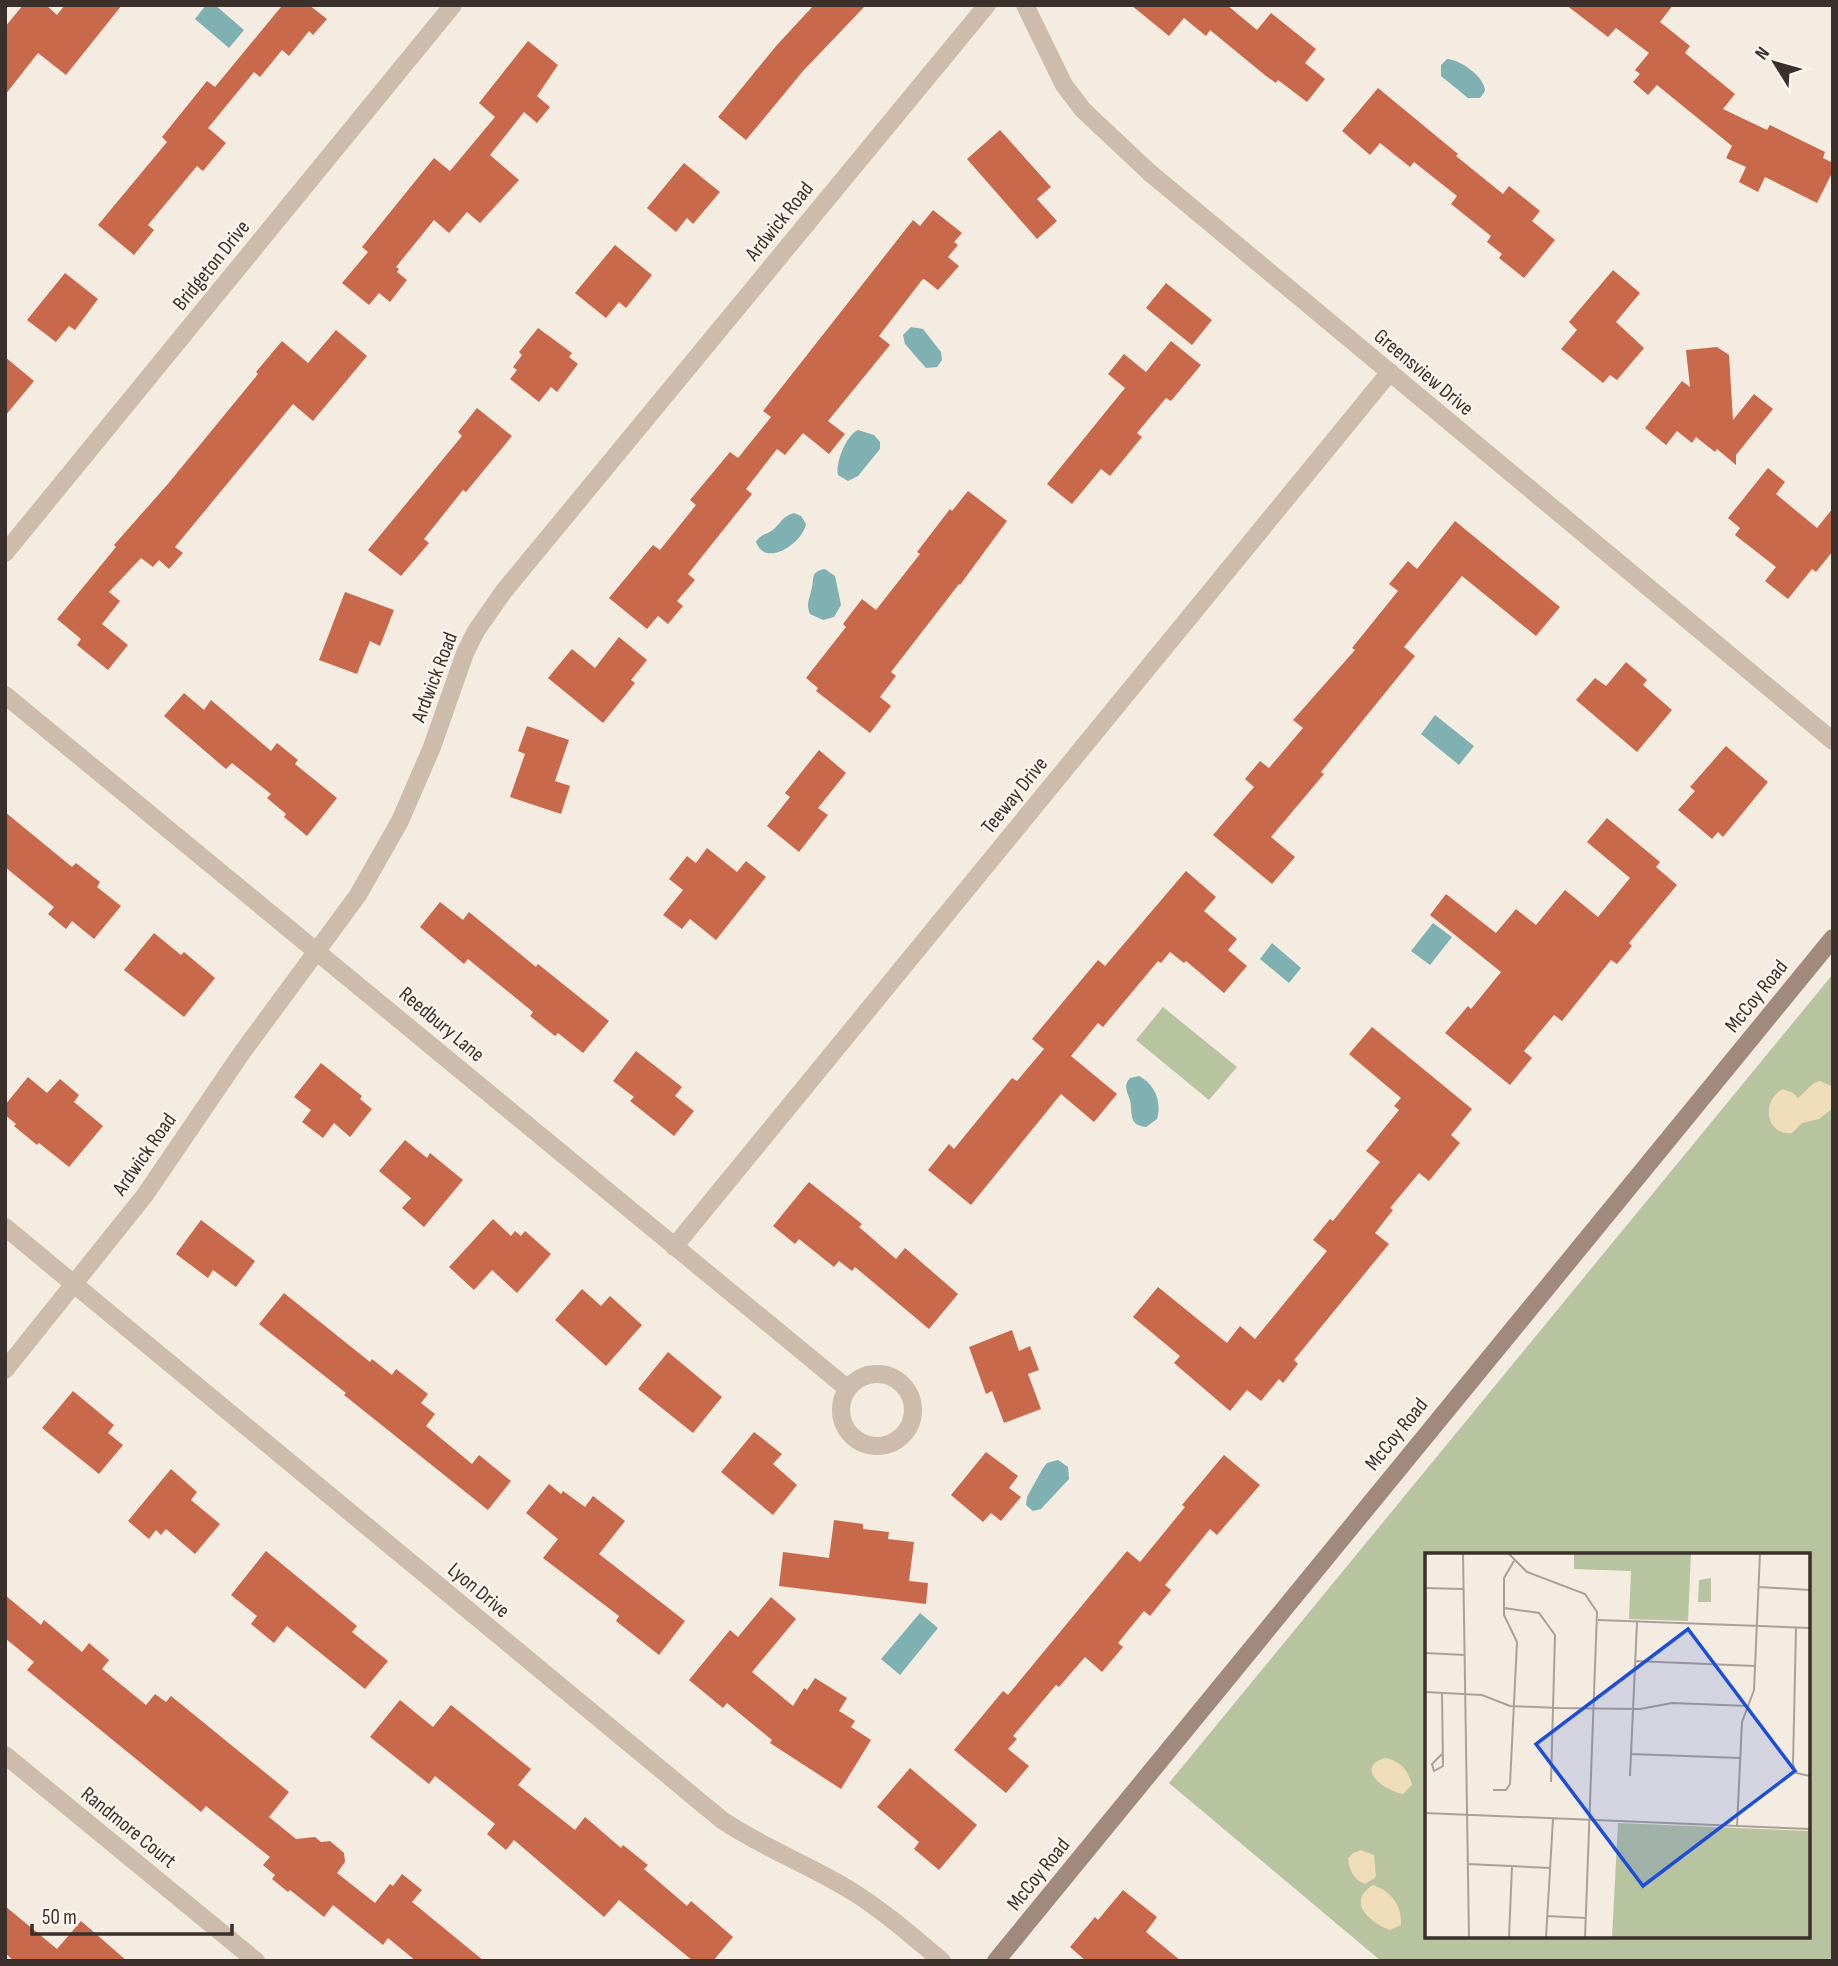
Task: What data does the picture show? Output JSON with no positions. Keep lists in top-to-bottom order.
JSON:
{
  "streets": {
    "main road": ["McCoy Road"],
    "street": [
      "Ardwick Road",
      "Bridgeton Drive",
      "Greensview Drive",
      "Teeway Drive",
      "Reedbury Lane",
      "Lyon Drive",
      "Randmore Court"
    ]
  },
  "crossings": [
    ["Ardwick Road", "Reedbury Lane"],
    ["Ardwick Road", "Lyon Drive"],
    ["Greensview Drive", "Teeway Drive"],
    ["Teeway Drive", "Reedbury Lane"]
  ],
  "scale_bar": "50 m",
  "north": "top left"
}
